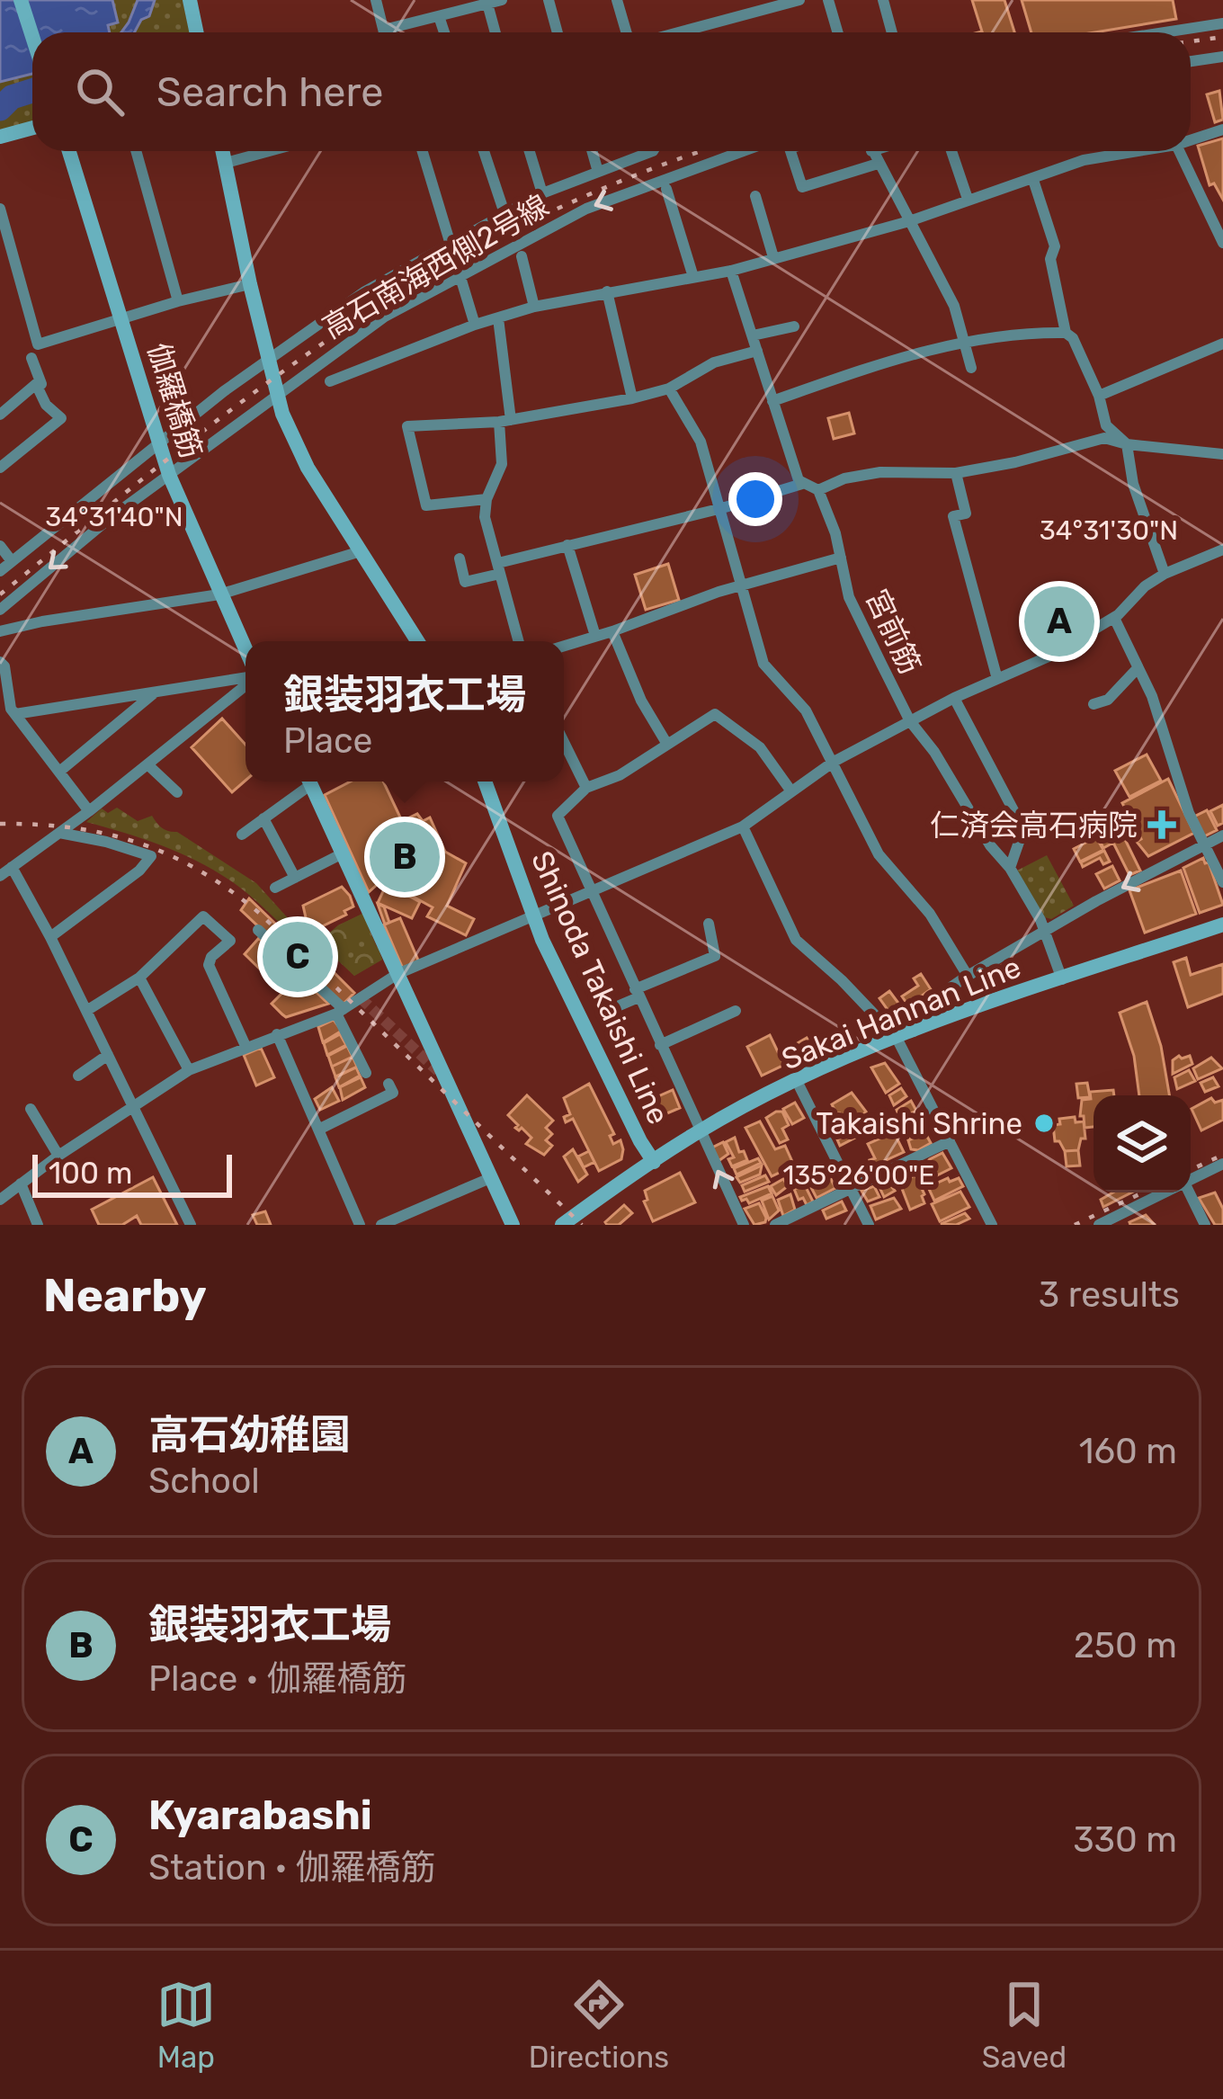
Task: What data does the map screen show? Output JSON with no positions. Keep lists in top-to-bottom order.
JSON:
{
  "streets": {
    "main road": ["伽羅橋筋", "Shinoda Takaishi Line", "Sakai Hannan Line"],
    "street": ["高石南海西側2号線", "宮前筋"]
  },
  "crossings": [
    ["高石南海西側2号線", "伽羅橋筋"],
    ["宮前筋", "Sakai Hannan Line"],
    ["Shinoda Takaishi Line", "Sakai Hannan Line"]
  ],
  "places": {
    "health": ["仁済会高石病院"],
    "other": ["Takaishi Shrine"]
  },
  "scale_bar": "100 m",
  "page": {
    "search": "Search here",
    "pins": ["A", "B", "C"],
    "popup": ["銀装羽衣工場", "Place"],
    "scale": "100 m",
    "heading": ["Nearby", "3 results"],
    "list": [
      {
        "mark": "A",
        "name": "高石幼稚園",
        "note": "School",
        "value": "160 m"
      },
      {
        "mark": "B",
        "name": "銀装羽衣工場",
        "note": "Place · 伽羅橋筋",
        "value": "250 m"
      },
      {
        "mark": "C",
        "name": "Kyarabashi",
        "note": "Station · 伽羅橋筋",
        "value": "330 m"
      }
    ],
    "nav": ["Map", "Directions", "Saved"]
  },
  "coordinates": ["34°31'40\"N", "34°31'30\"N", "135°26'00\"E"]
}
